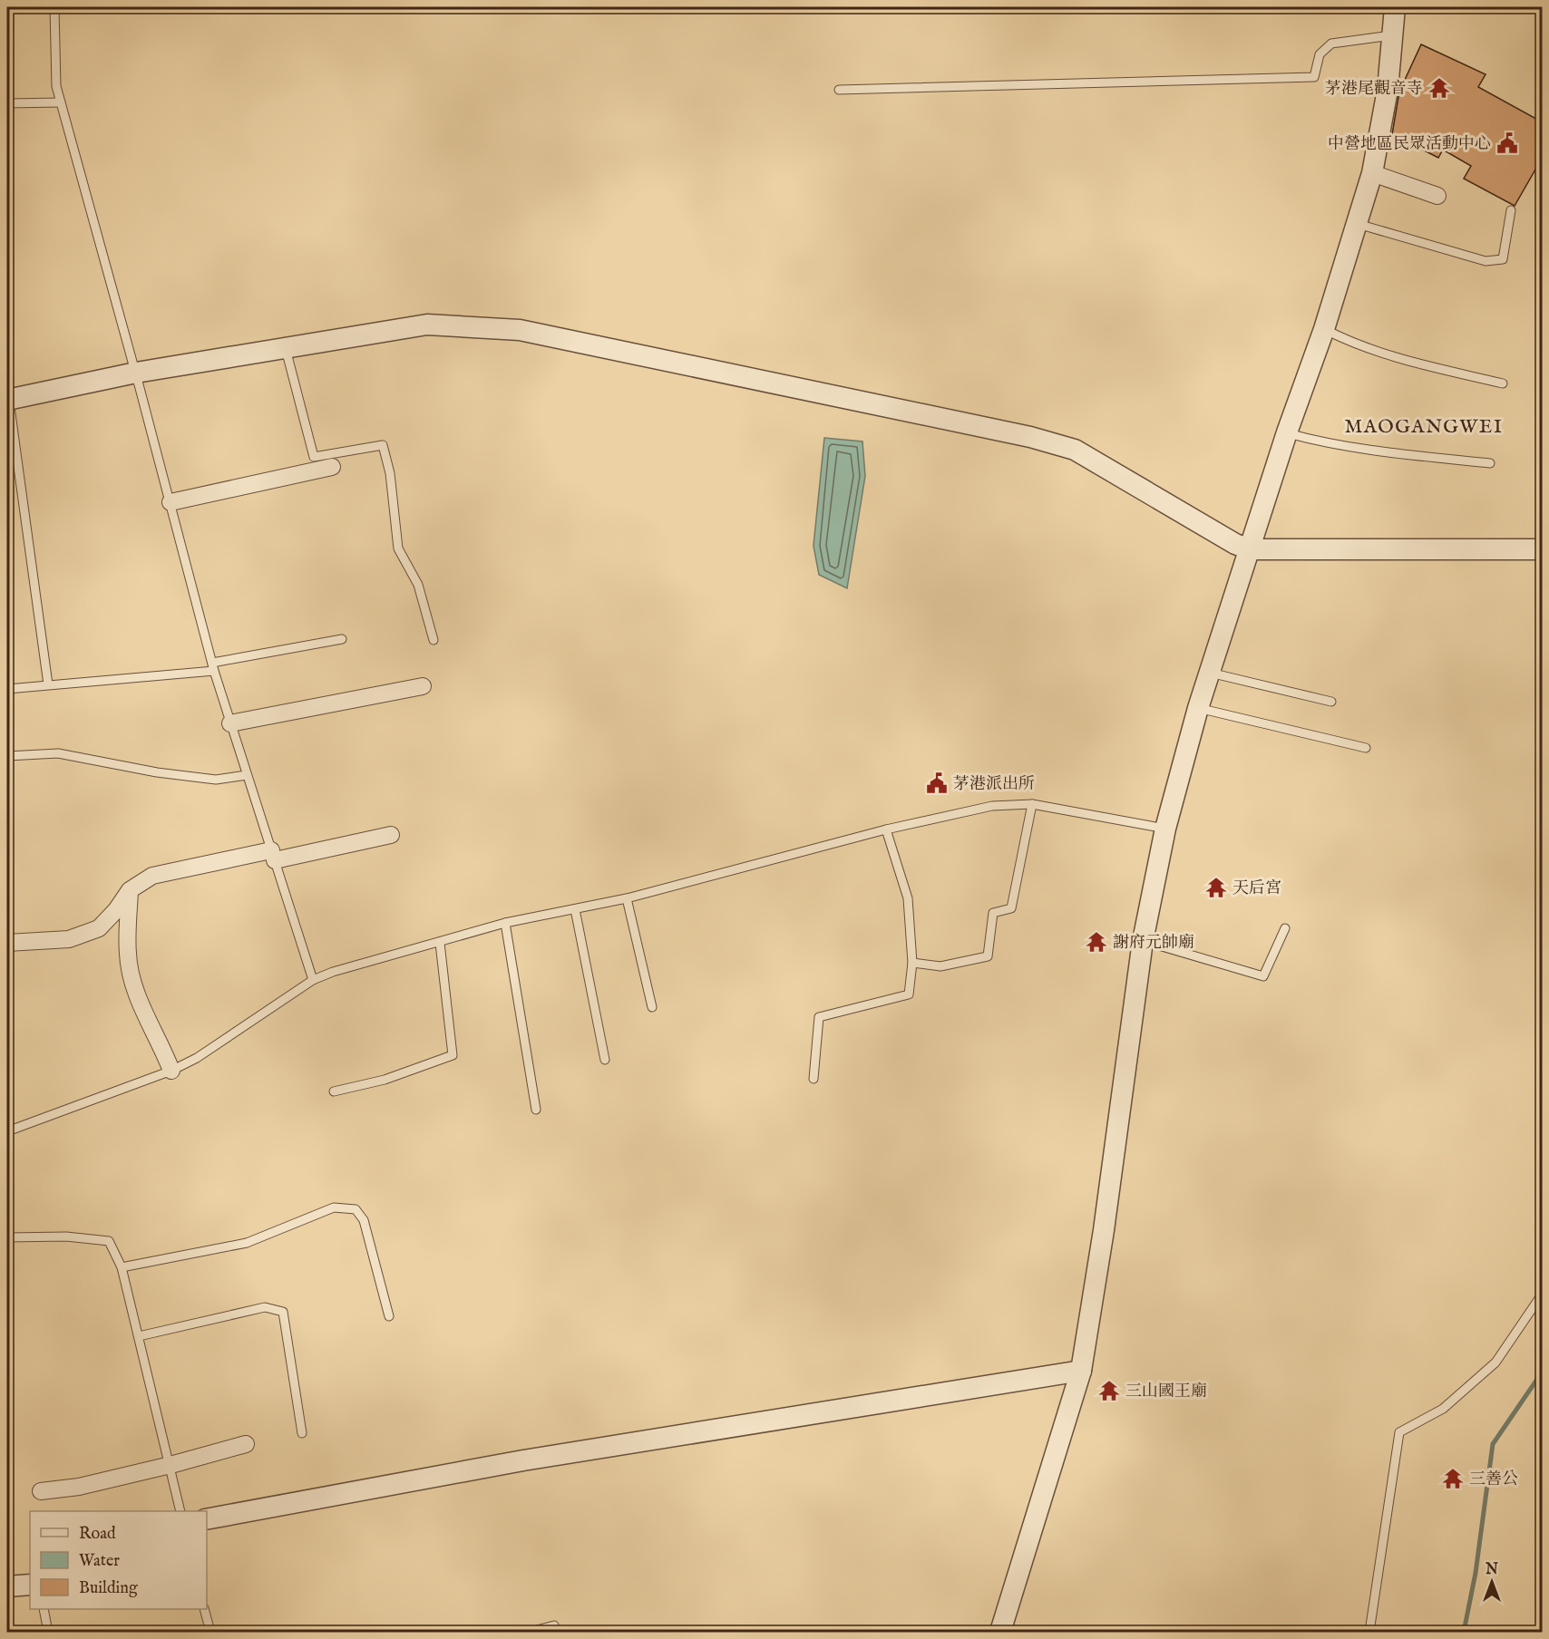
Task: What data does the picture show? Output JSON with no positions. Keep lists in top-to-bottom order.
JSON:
{
  "districts": ["MAOGANGWEI"],
  "places": {
    "temple": [
      "茅港尾觀音寺",
      "天后宮",
      "謝府元帥廟",
      "三山國王廟",
      "三善公"
    ],
    "public building": ["中營地區民眾活動中心", "茅港派出所"]
  },
  "legend": ["Road", "Water", "Building"],
  "north": "top"
}
